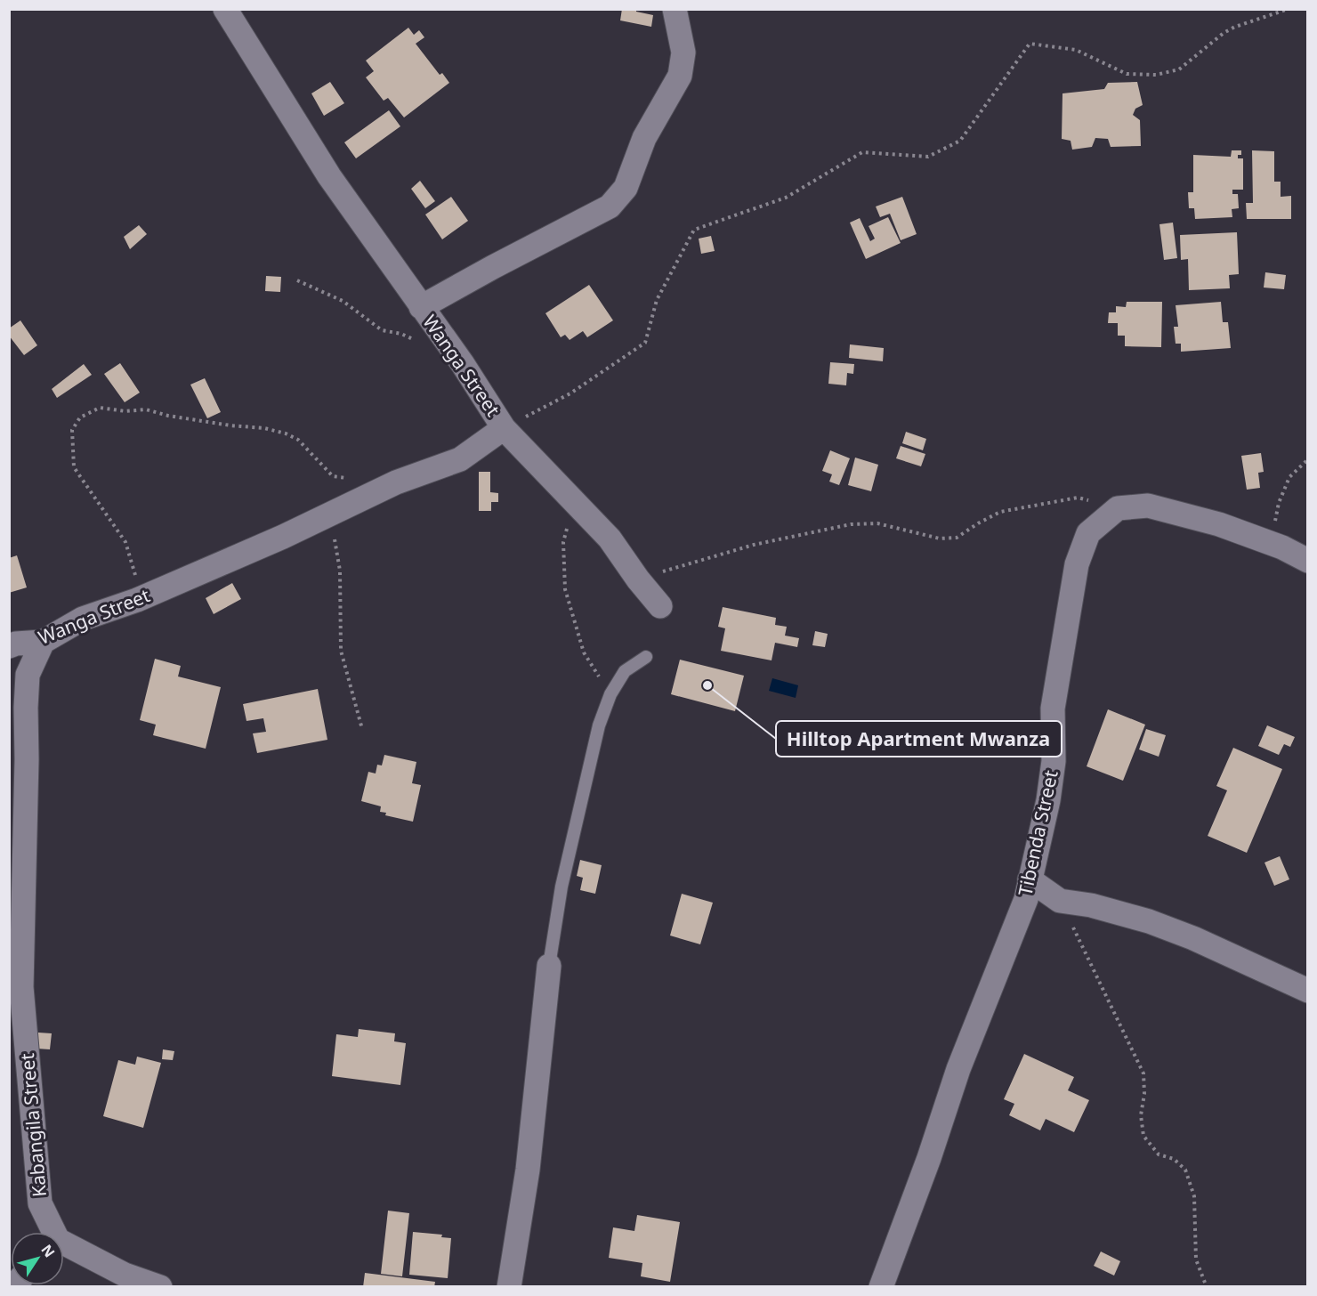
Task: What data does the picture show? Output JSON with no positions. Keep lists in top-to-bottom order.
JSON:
{
  "streets": {
    "street": ["Wanga Street", "Tibenda Street", "Kabangila Street"]
  },
  "crossings": [
    ["Wanga Street", "Kabangila Street"]
  ],
  "places": ["Hilltop Apartment Mwanza"],
  "north": "top right"
}
